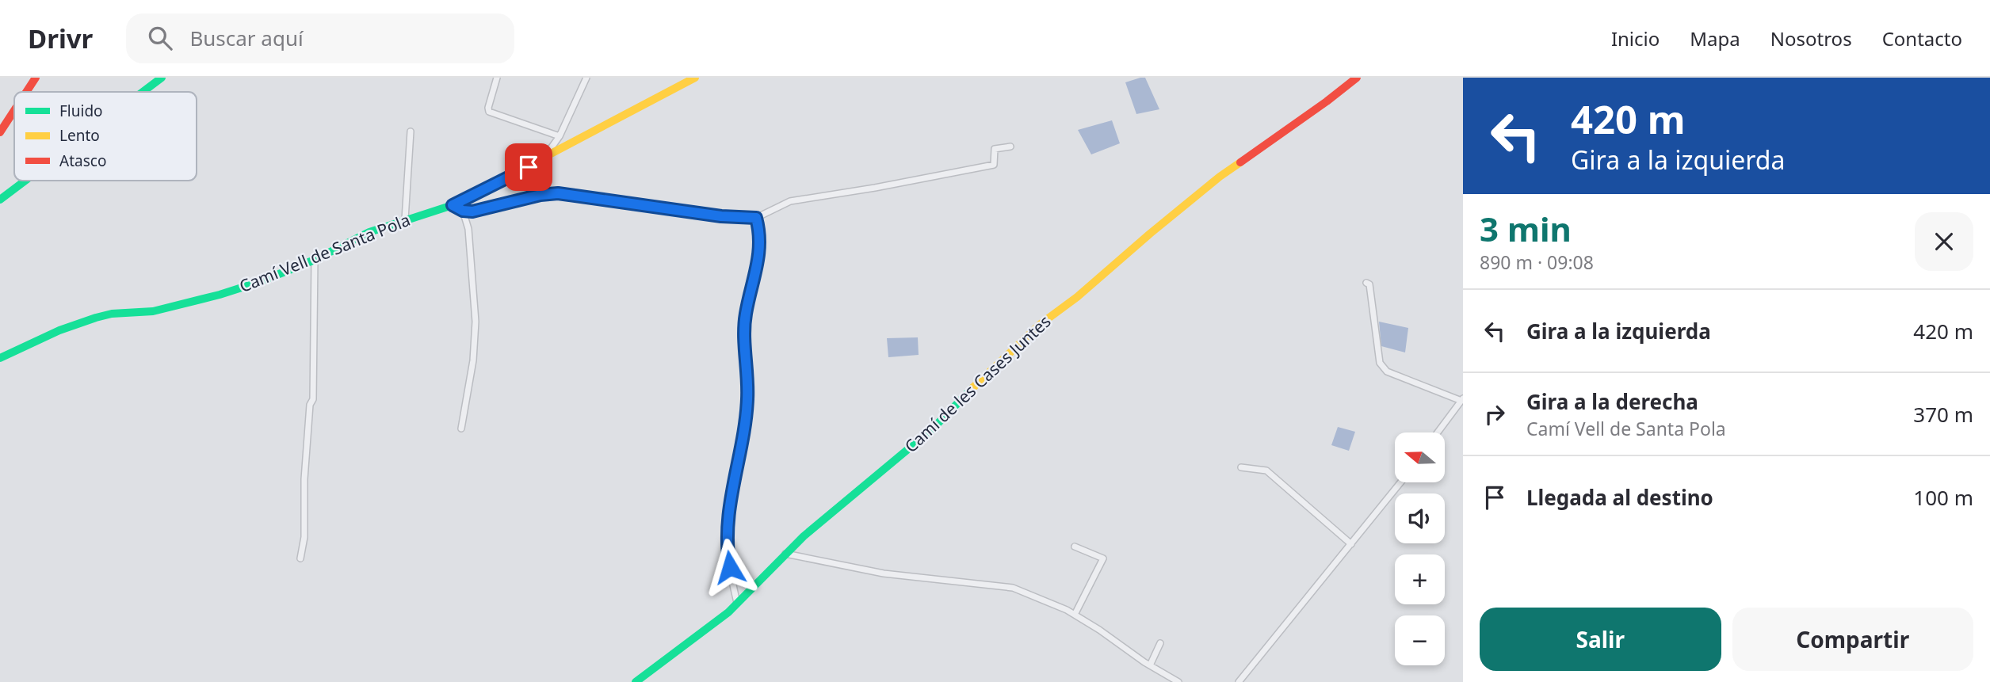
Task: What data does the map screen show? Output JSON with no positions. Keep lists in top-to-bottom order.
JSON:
{
  "streets": {
    "street": ["Camí Vell de Santa Pola", "Camí de les Cases Juntes"]
  },
  "legend": ["Fluido", "Lento", "Atasco"],
  "north": "left",
  "page": {
    "header": "Drivr",
    "search": "Buscar aquí",
    "nav": [
      "Inicio",
      "Mapa",
      "Nosotros",
      "Contacto"
    ],
    "turn": ["420 m", "Gira a la izquierda"],
    "heading": ["3 min", "890 m · 09:08"],
    "list": [
      {
        "name": "Gira a la izquierda",
        "value": "420 m"
      },
      {
        "name": "Gira a la derecha",
        "note": "Camí Vell de Santa Pola",
        "value": "370 m"
      },
      {
        "name": "Llegada al destino",
        "value": "100 m"
      }
    ],
    "map_buttons": ["+", "−"],
    "buttons": ["Salir", "Compartir"]
  }
}
